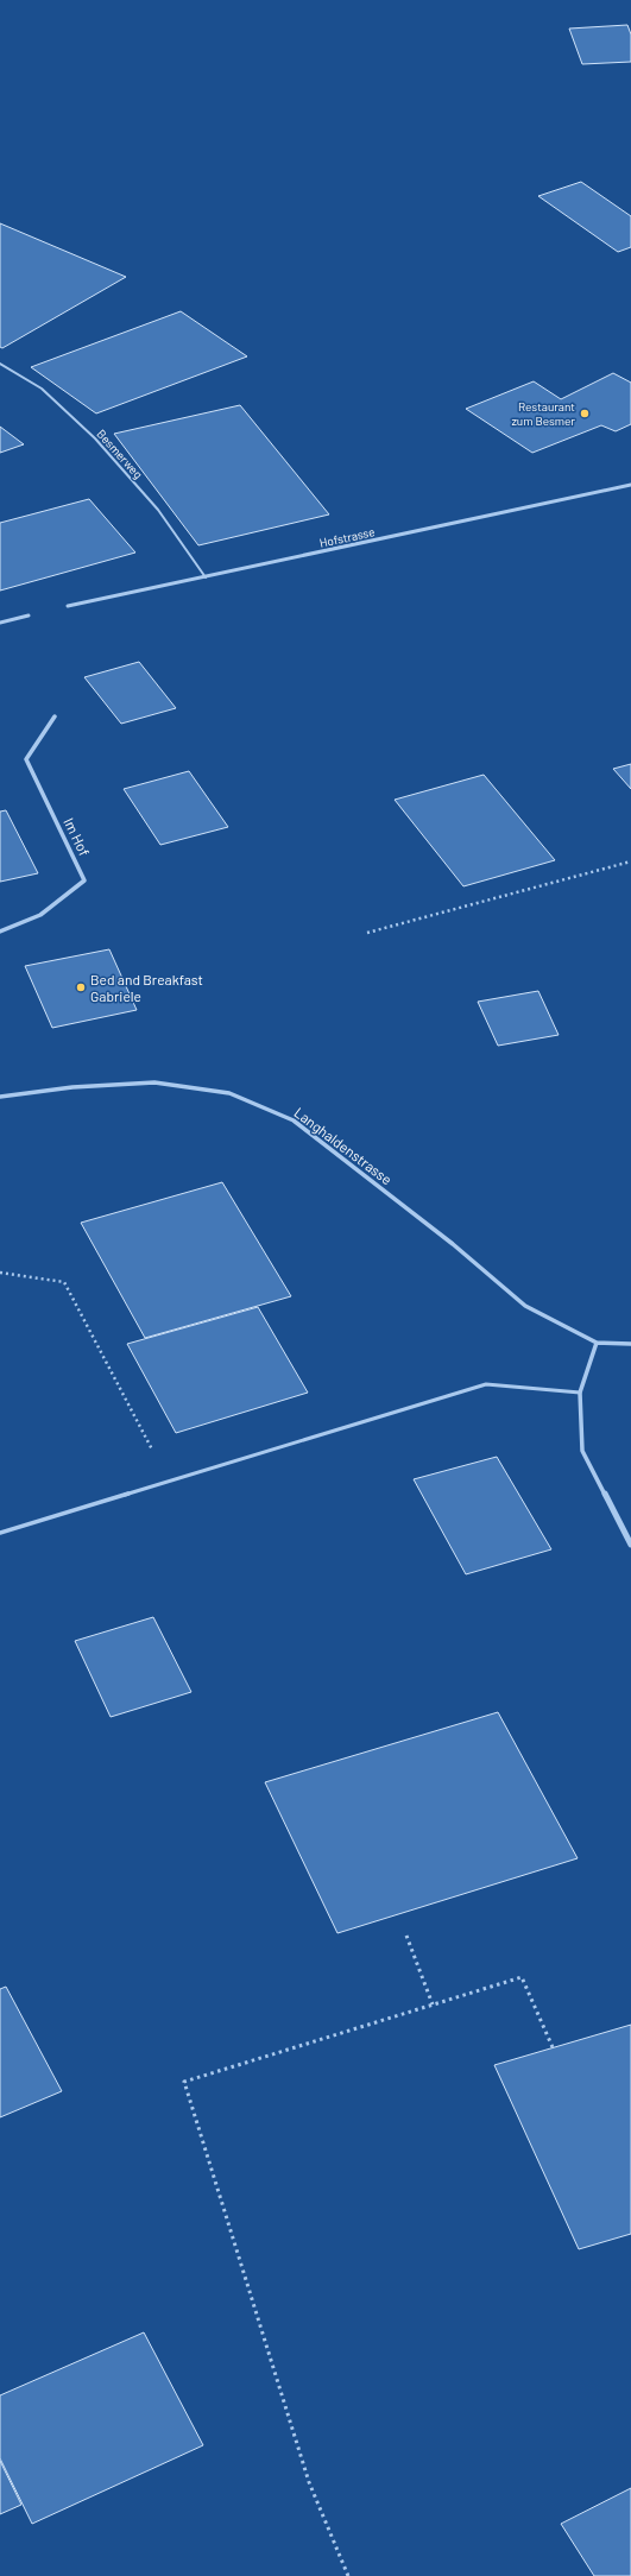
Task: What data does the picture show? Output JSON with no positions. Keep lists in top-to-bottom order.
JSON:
{
  "streets": {
    "street": ["Hofstrasse", "Im Hof", "Langhaldenstrasse"],
    "lane": ["Besmerweg"]
  },
  "crossings": [
    ["Besmerweg", "Hofstrasse"]
  ],
  "places": ["Restaurant zum Besmer", "Bed and Breakfast Gabriele"]
}
